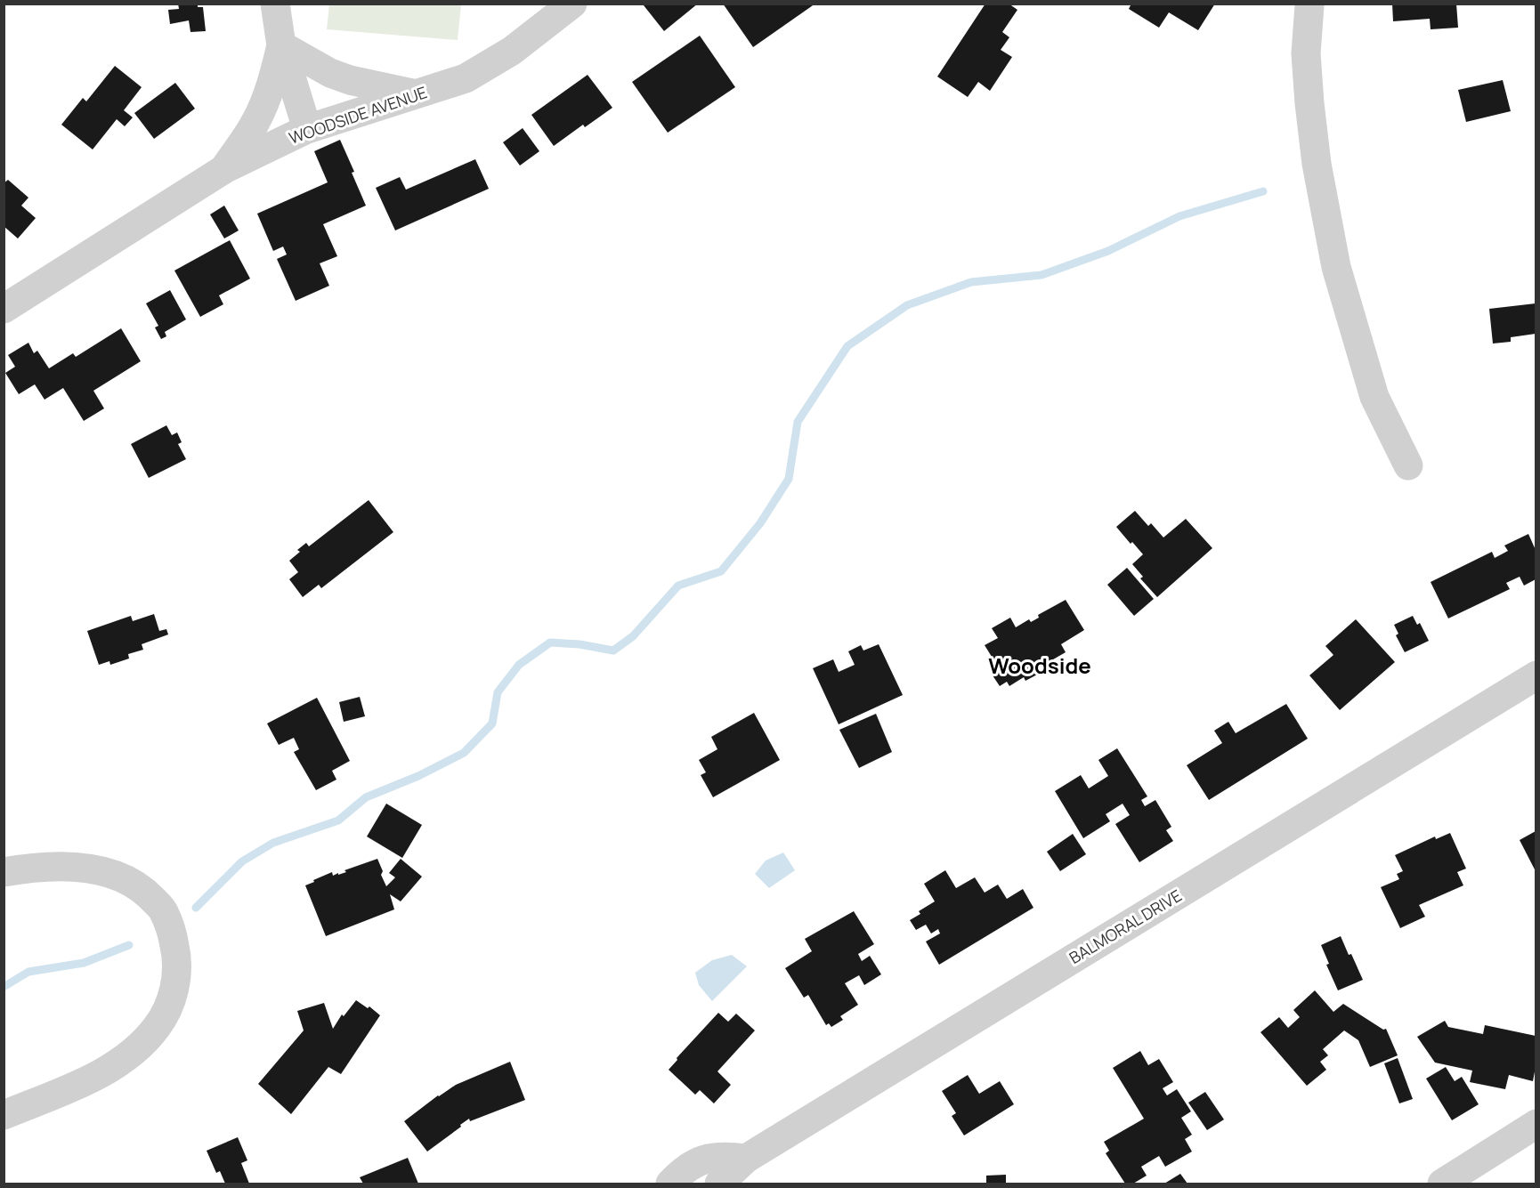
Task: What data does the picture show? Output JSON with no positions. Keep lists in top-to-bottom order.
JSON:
{
  "streets": {
    "street": ["WOODSIDE AVENUE", "BALMORAL DRIVE"]
  },
  "districts": ["Woodside"]
}
